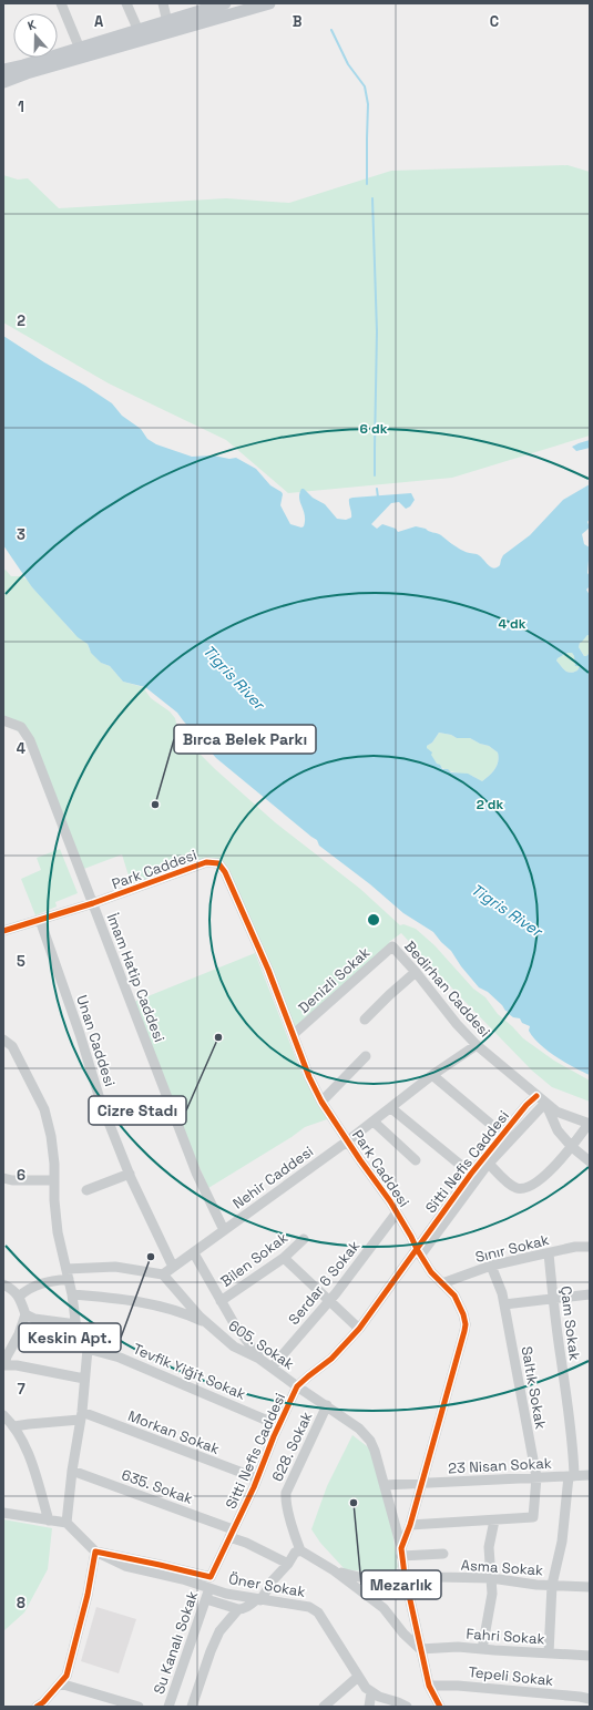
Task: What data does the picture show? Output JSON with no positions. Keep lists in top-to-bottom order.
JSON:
{
  "streets": {
    "street": [
      "Park Caddesi",
      "İmam Hatip Caddesi",
      "Denizli Sokak",
      "Bedirhan Caddesi",
      "Unan Caddesi",
      "Sitti Nefis Caddesi",
      "Nehir Caddesi",
      "Sınır Sokak",
      "Bilen Sokak",
      "Serdar 6 Sokak",
      "Çam Sokak",
      "605. Sokak",
      "Tevfik Yiğit Sokak",
      "Saltık Sokak",
      "Morkan Sokak",
      "628. Sokak",
      "23 Nisan Sokak",
      "635. Sokak",
      "Asma Sokak",
      "Öner Sokak",
      "Fahri Sokak",
      "Su Kanalı Sokak",
      "Tepeli Sokak"
    ]
  },
  "crossings": [
    ["Park Caddesi", "İmam Hatip Caddesi"],
    ["Park Caddesi", "Denizli Sokak"],
    ["Park Caddesi", "Unan Caddesi"],
    ["Park Caddesi", "Sitti Nefis Caddesi"],
    ["Park Caddesi", "Nehir Caddesi"],
    ["Park Caddesi", "Sınır Sokak"],
    ["Park Caddesi", "Serdar 6 Sokak"],
    ["Park Caddesi", "605. Sokak"],
    ["Park Caddesi", "23 Nisan Sokak"],
    ["İmam Hatip Caddesi", "Nehir Caddesi"],
    ["Denizli Sokak", "Bedirhan Caddesi"],
    ["Bedirhan Caddesi", "Sitti Nefis Caddesi"],
    ["Bedirhan Caddesi", "Nehir Caddesi"],
    ["Unan Caddesi", "Nehir Caddesi"],
    ["Sitti Nefis Caddesi", "605. Sokak"],
    ["Sitti Nefis Caddesi", "Tevfik Yiğit Sokak"],
    ["Sitti Nefis Caddesi", "Morkan Sokak"],
    ["Sitti Nefis Caddesi", "635. Sokak"],
    ["Sitti Nefis Caddesi", "Öner Sokak"],
    ["Nehir Caddesi", "605. Sokak"],
    ["Sınır Sokak", "Çam Sokak"],
    ["Sınır Sokak", "Saltık Sokak"],
    ["Serdar 6 Sokak", "605. Sokak"],
    ["Çam Sokak", "23 Nisan Sokak"],
    ["Çam Sokak", "Asma Sokak"],
    ["Çam Sokak", "Fahri Sokak"],
    ["605. Sokak", "628. Sokak"],
    ["605. Sokak", "23 Nisan Sokak"],
    ["Saltık Sokak", "23 Nisan Sokak"],
    ["Öner Sokak", "Su Kanalı Sokak"]
  ],
  "water": ["Tigris River"],
  "places": [
    "Bırca Belek Parkı",
    "Cizre Stadı",
    "Keskin Apt.",
    "Mezarlık"
  ],
  "north": "top",
  "grid": {
    "columns": ["A", "B", "C"],
    "rows": [
      "1",
      "2",
      "3",
      "4",
      "5",
      "6",
      "7",
      "8"
    ]
  },
  "rings": ["6 dk", "4 dk", "2 dk"]
}
